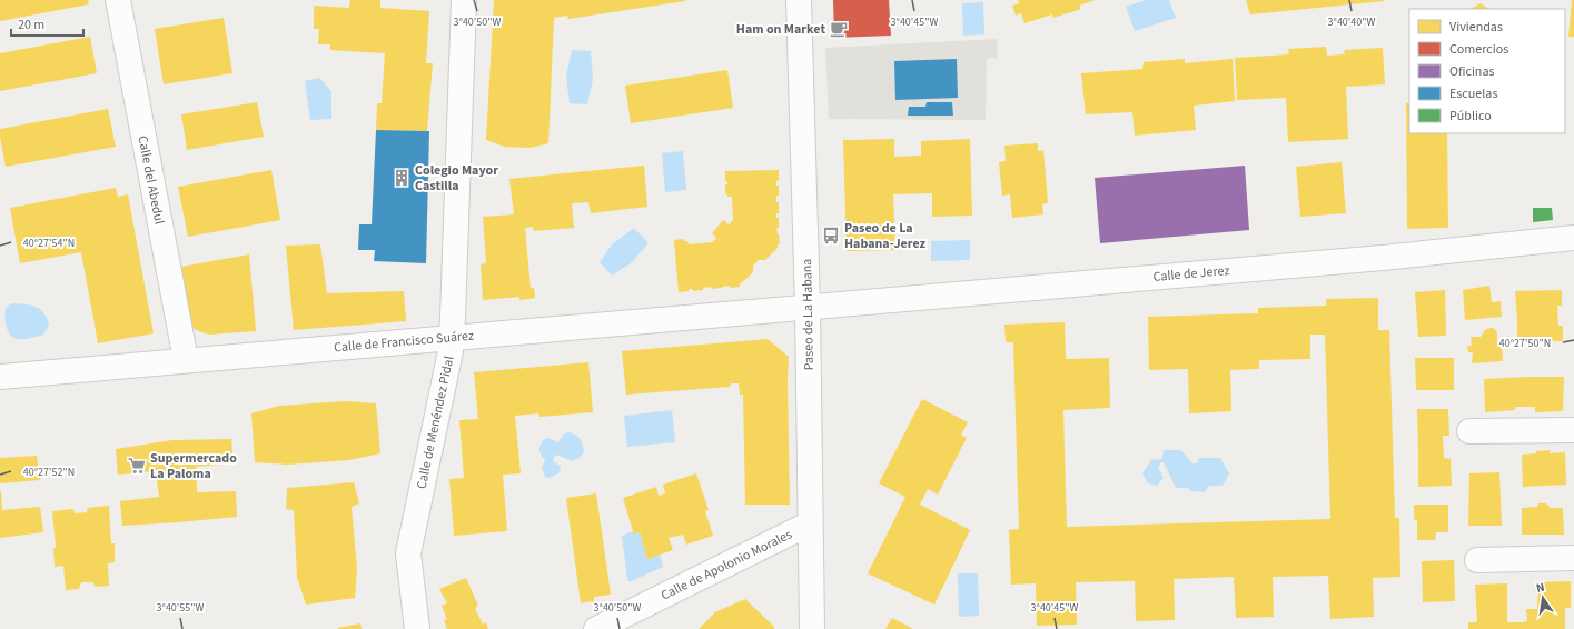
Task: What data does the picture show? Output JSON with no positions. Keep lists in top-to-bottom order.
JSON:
{
  "streets": {
    "street": [
      "Calle del Abedul",
      "Calle de Jerez",
      "Paseo de La Habana",
      "Calle de Francisco Suárez",
      "Calle de Menéndez Pidal",
      "Calle de Apolonio Morales"
    ]
  },
  "crossings": [
    ["Calle del Abedul", "Calle de Francisco Suárez"],
    ["Calle de Jerez", "Paseo de La Habana"],
    ["Calle de Jerez", "Calle de Francisco Suárez"],
    ["Paseo de La Habana", "Calle de Francisco Suárez"],
    ["Paseo de La Habana", "Calle de Apolonio Morales"],
    ["Calle de Francisco Suárez", "Calle de Menéndez Pidal"]
  ],
  "places": {
    "cafe": ["Ham on Market"],
    "building": ["Colegio Mayor Castilla"],
    "bus stop": ["Paseo de La Habana-Jerez"],
    "supermarket": ["Supermercado La Paloma"]
  },
  "legend": [
    "Viviendas",
    "Comercios",
    "Oficinas",
    "Escuelas",
    "Público"
  ],
  "scale_bar": "20 m",
  "north": "top",
  "coordinates": [
    "3°40'50\"W",
    "3°40'45\"W",
    "3°40'40\"W",
    "40°27'54\"N",
    "40°27'50\"N",
    "40°27'52\"N",
    "3°40'55\"W"
  ]
}
